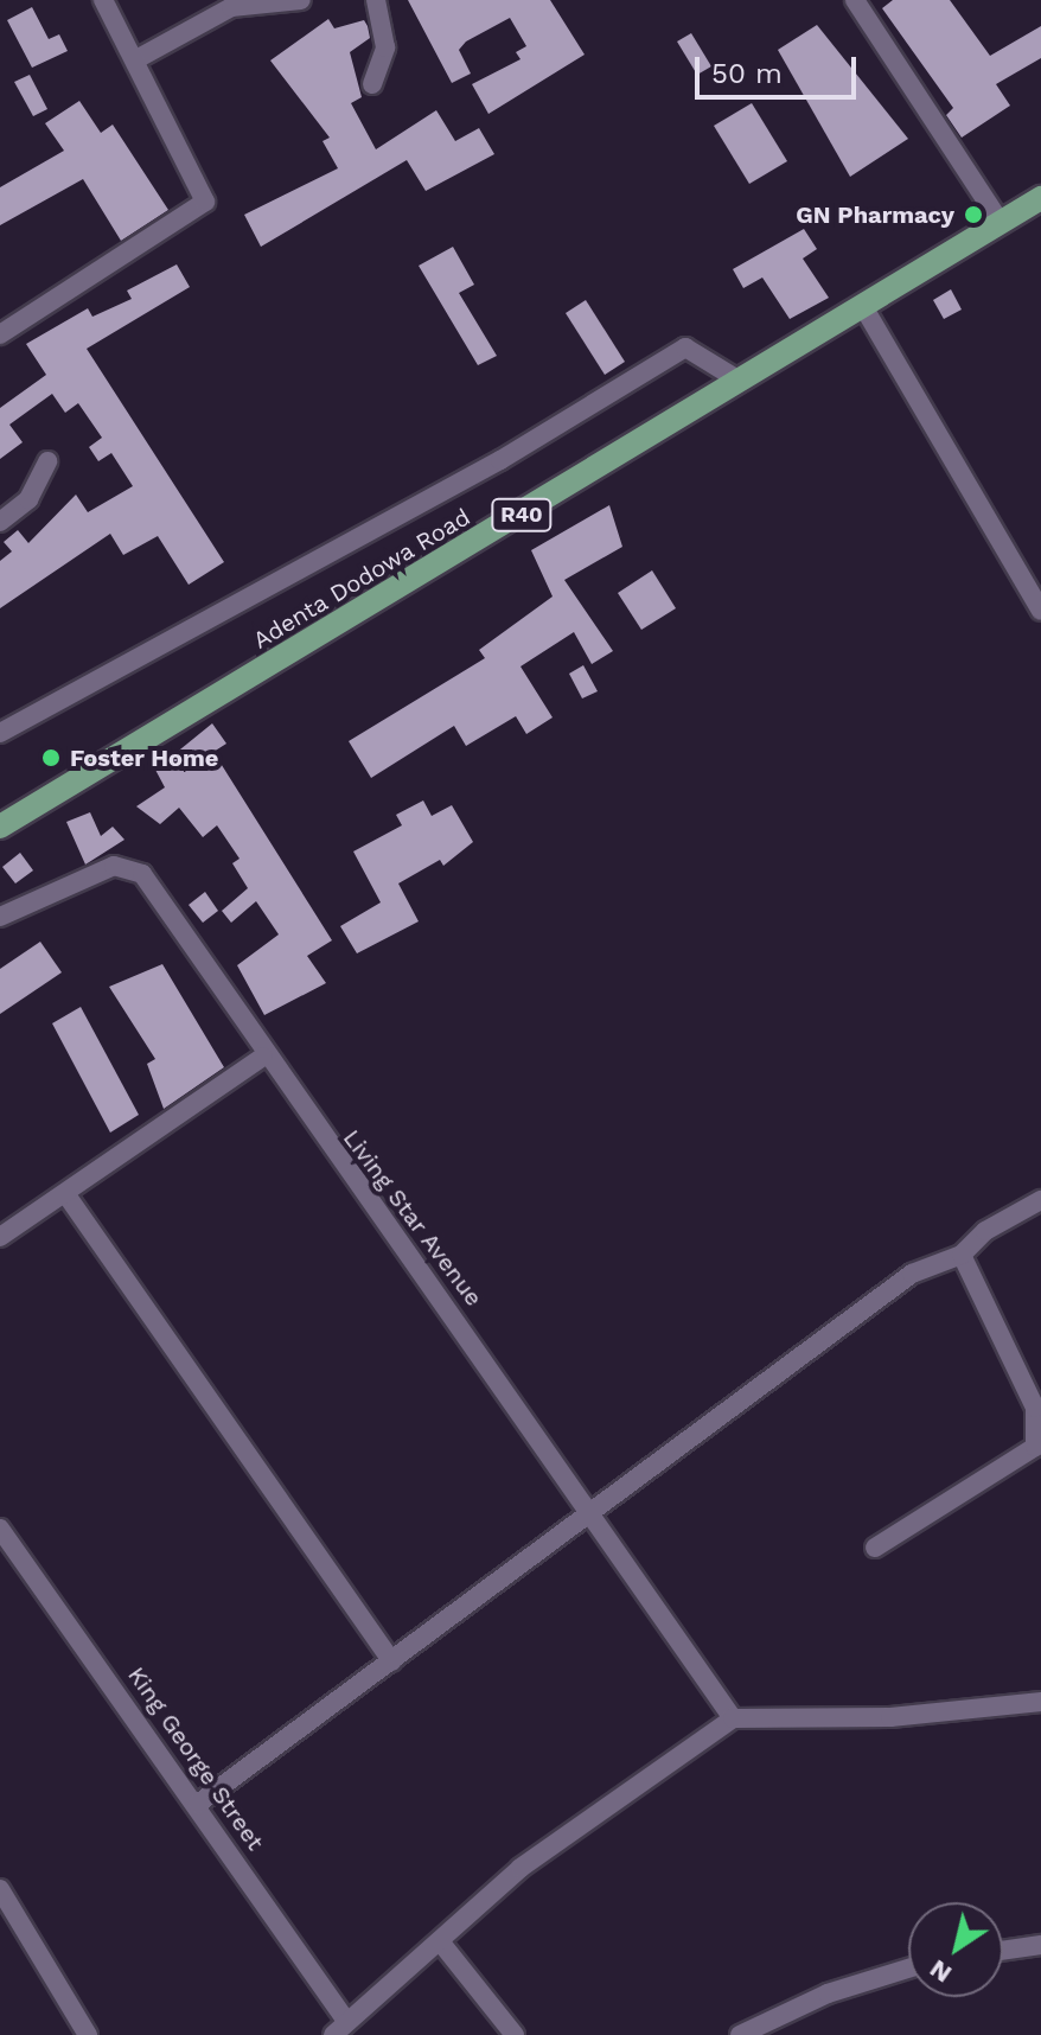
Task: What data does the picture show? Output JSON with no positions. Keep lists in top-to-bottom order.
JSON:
{
  "streets": {
    "main road": ["R40", "Adenta Dodowa Road"],
    "street": ["Living Star Avenue", "King George Street"]
  },
  "places": ["GN Pharmacy", "Foster Home"],
  "scale_bar": "50 m",
  "north": "bottom left"
}
